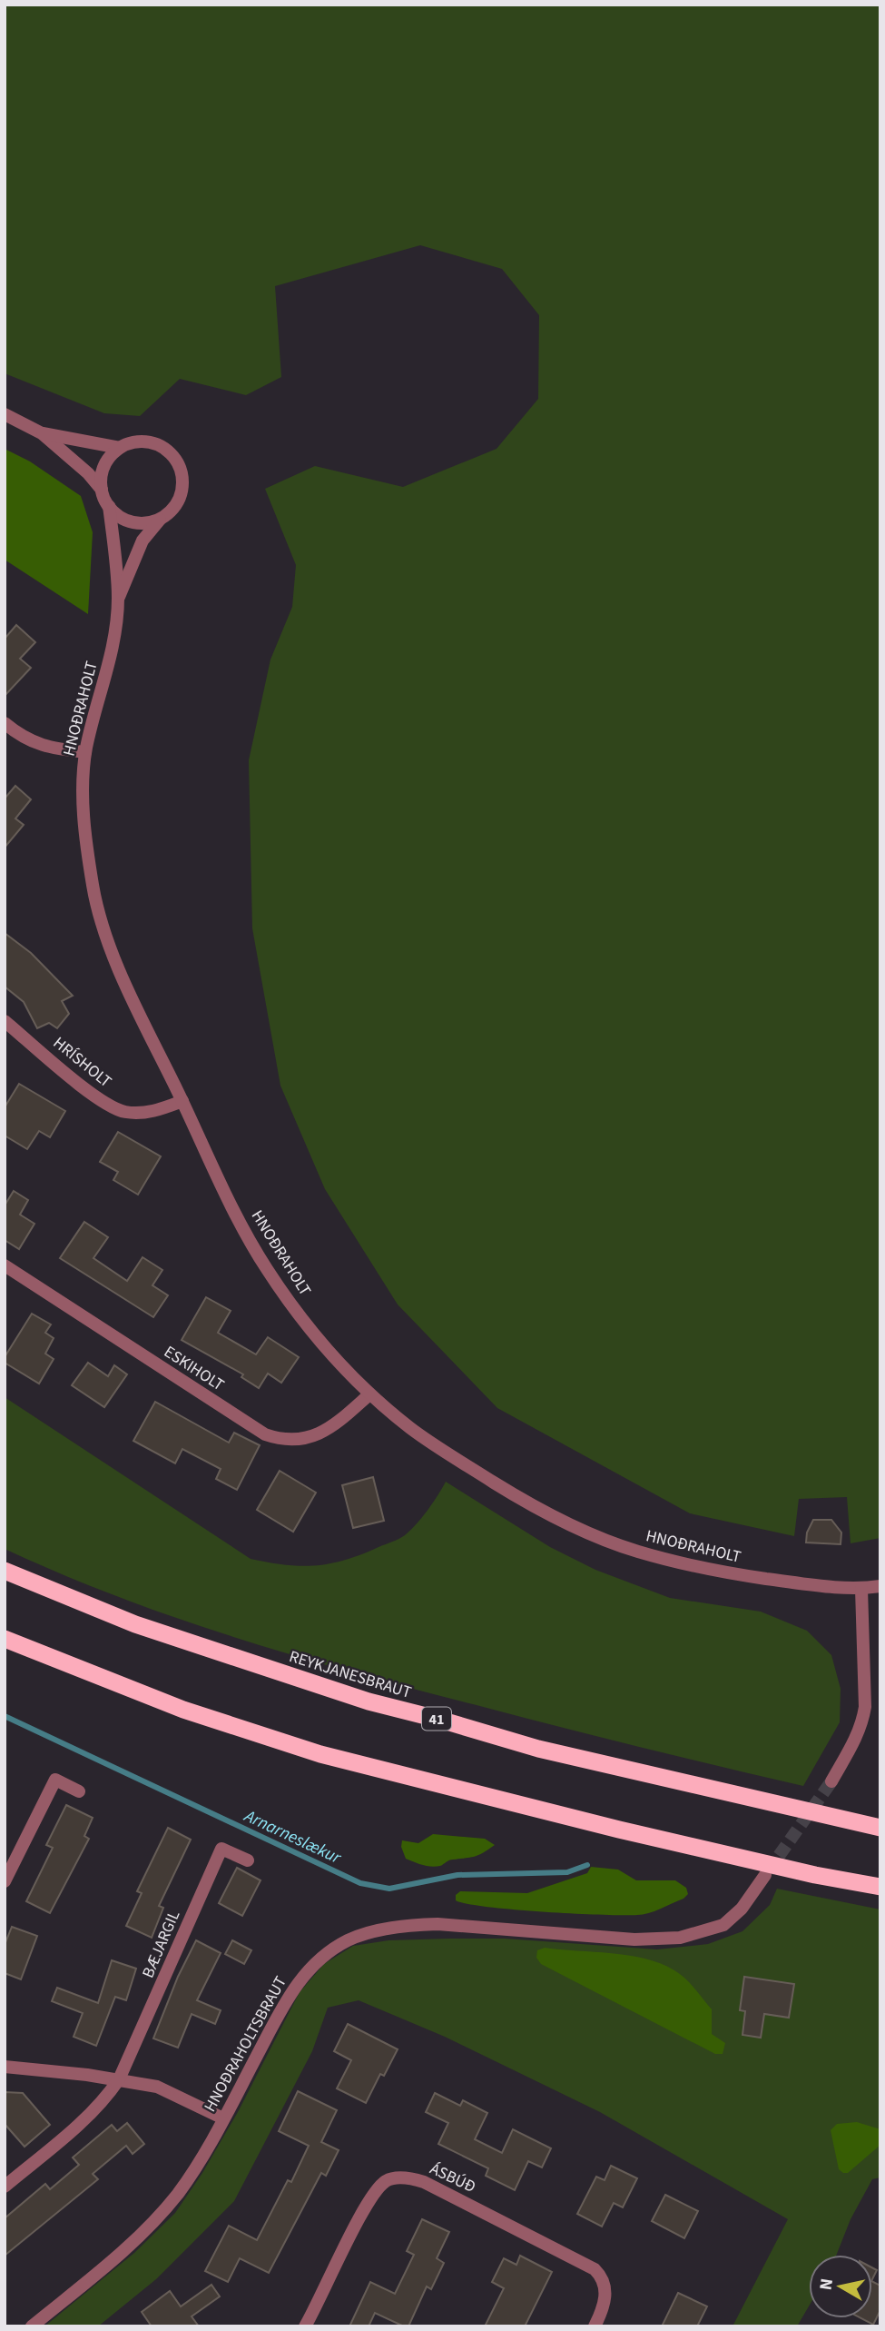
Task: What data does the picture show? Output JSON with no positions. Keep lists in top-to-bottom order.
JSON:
{
  "streets": {
    "highway": ["REYKJANESBRAUT", "41"],
    "street": [
      "HNOÐRAHOLT",
      "HRÍSHOLT",
      "ESKIHOLT",
      "BÆJARGIL",
      "HNOÐRAHOLTSBRAUT",
      "ÁSBÚÐ"
    ]
  },
  "crossings": [
    ["HNOÐRAHOLT", "HRÍSHOLT"],
    ["HNOÐRAHOLT", "ESKIHOLT"]
  ],
  "water": ["Arnarneslækur"],
  "north": "left"
}
